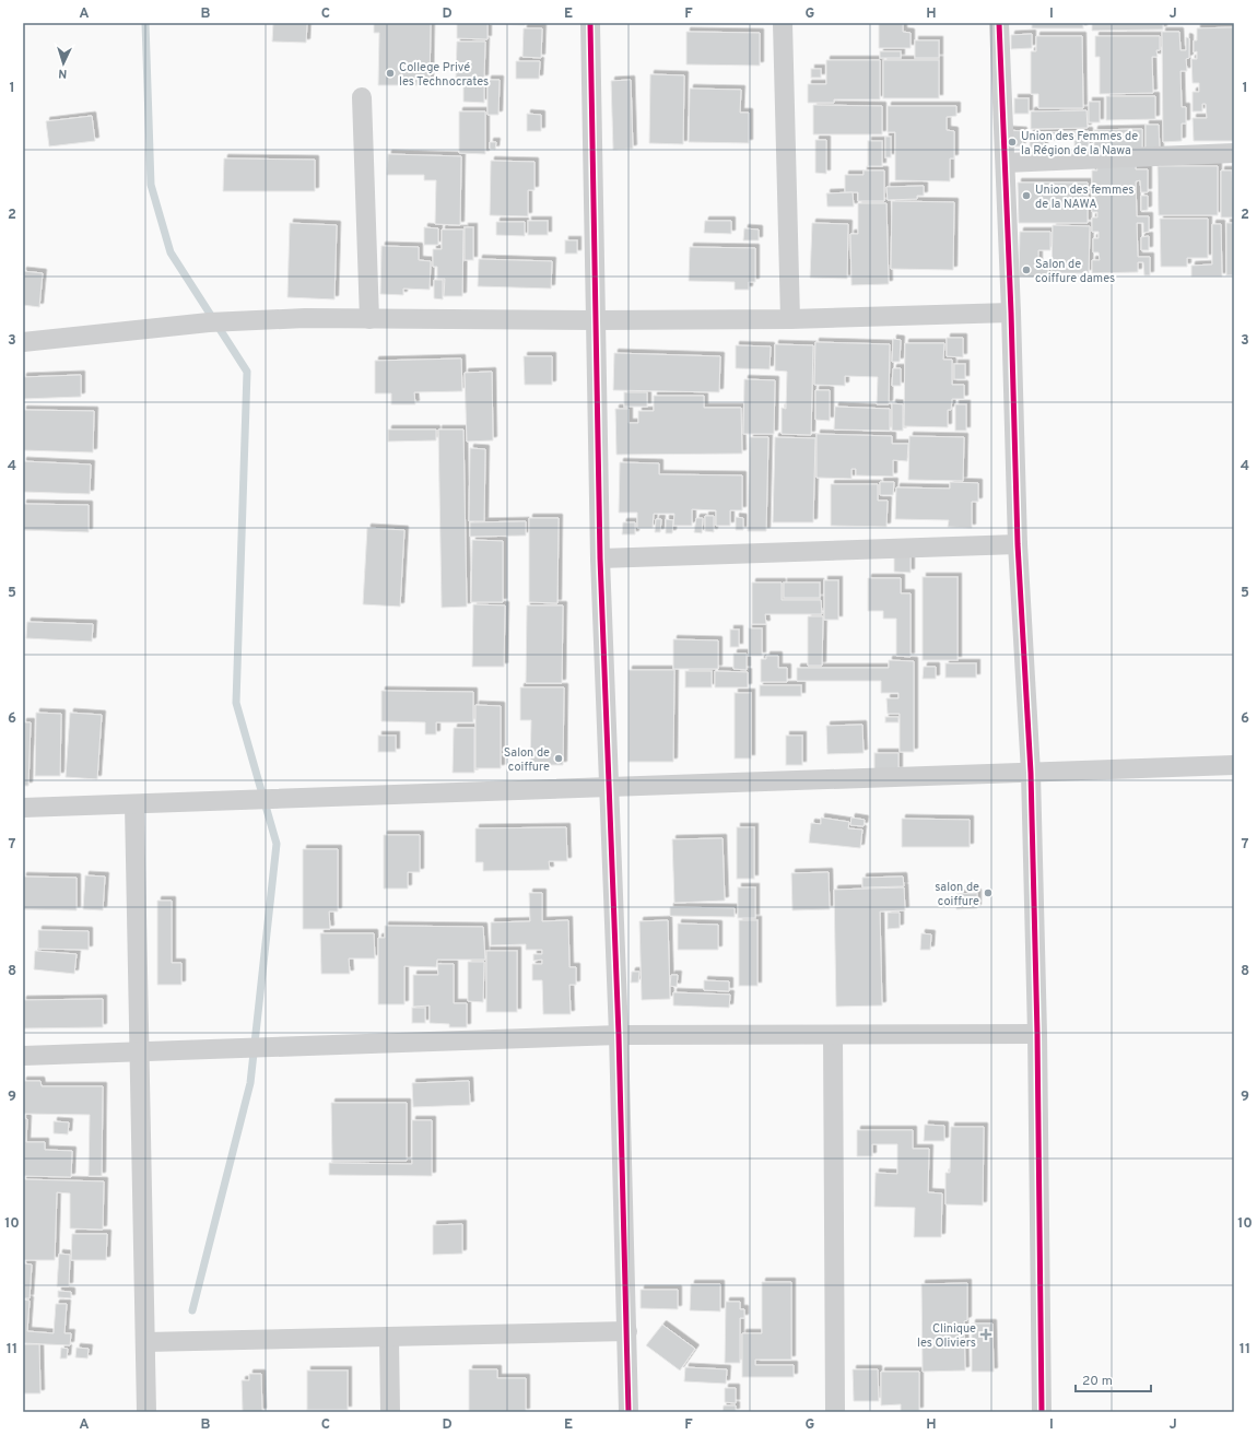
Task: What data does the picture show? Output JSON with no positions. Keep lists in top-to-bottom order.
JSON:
{
  "places": {
    "other": [
      "College Privé les Technocrates",
      "Union des Femmes de la Région de la Nawa",
      "Union des femmes de la NAWA",
      "Salon de coiffure dames",
      "Salon de coiffure",
      "salon de coiffure"
    ],
    "health": ["Clinique les Oliviers"]
  },
  "scale_bar": "20 m",
  "north": "bottom",
  "grid": {
    "columns": [
      "A",
      "B",
      "C",
      "D",
      "E",
      "F",
      "G",
      "H",
      "I",
      "J"
    ],
    "rows": [
      "1",
      "2",
      "3",
      "4",
      "5",
      "6",
      "7",
      "8",
      "9",
      "10",
      "11"
    ]
  }
}
